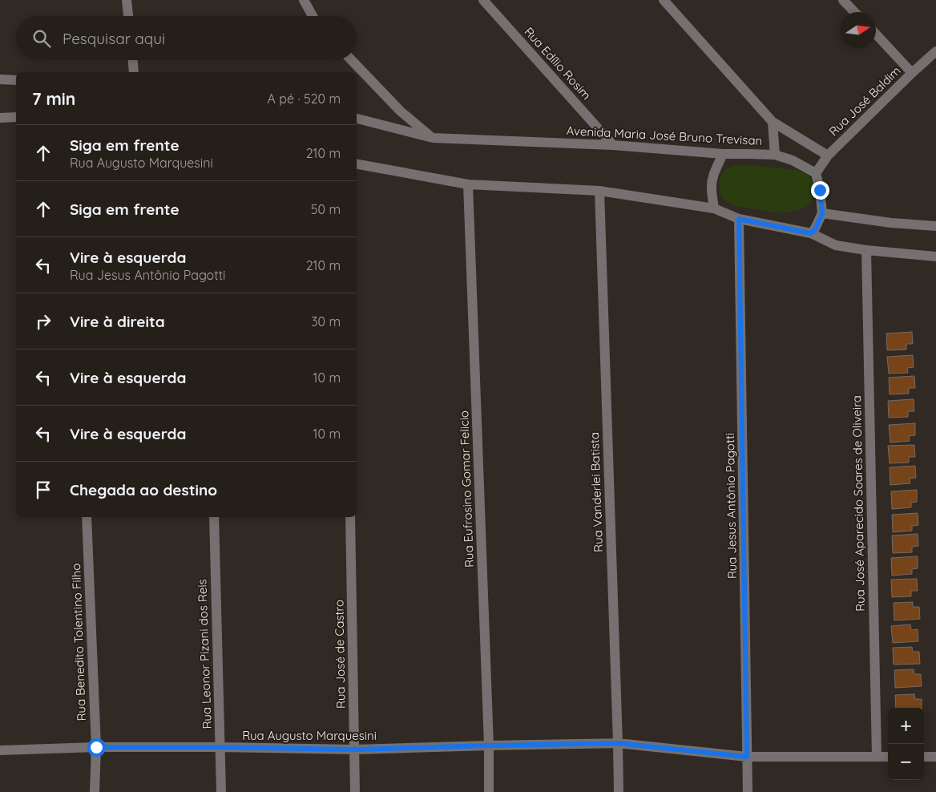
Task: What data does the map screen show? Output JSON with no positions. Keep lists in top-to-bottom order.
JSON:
{
  "streets": {
    "street": [
      "Rua Edílio Rosim",
      "Rua José Baldim",
      "Avenida Maria José Bruno Trevisan",
      "Rua Eufrosino Gomar Felicio",
      "Rua Vanderlei Batista",
      "Rua José Aparecido Soares de Oliveira",
      "Rua Jesus Antônio Pagotti",
      "Rua Benedito Tolentino Filho",
      "Rua Leonor Pizani dos Reis",
      "Rua José de Castro",
      "Rua Augusto Marquesini"
    ]
  },
  "crossings": [
    ["Rua Edílio Rosim", "Avenida Maria José Bruno Trevisan"],
    ["Rua José Baldim", "Avenida Maria José Bruno Trevisan"],
    ["Rua Eufrosino Gomar Felicio", "Rua Augusto Marquesini"],
    ["Rua Vanderlei Batista", "Rua Augusto Marquesini"],
    ["Rua José Aparecido Soares de Oliveira", "Rua Augusto Marquesini"],
    ["Rua Jesus Antônio Pagotti", "Rua Augusto Marquesini"],
    ["Rua Benedito Tolentino Filho", "Rua Augusto Marquesini"],
    ["Rua Leonor Pizani dos Reis", "Rua Augusto Marquesini"],
    ["Rua José de Castro", "Rua Augusto Marquesini"]
  ],
  "north": "right",
  "page": {
    "search": "Pesquisar aqui",
    "heading": ["7 min", "A pé · 520 m"],
    "list": [
      ["Siga em frente", "Rua Augusto Marquesini", "210 m"],
      ["Siga em frente", "50 m"],
      ["Vire à esquerda", "Rua Jesus Antônio Pagotti", "210 m"],
      ["Vire à direita", "30 m"],
      ["Vire à esquerda", "10 m"],
      ["Vire à esquerda", "10 m"],
      "Chegada ao destino"
    ],
    "map_buttons": ["+", "−"]
  }
}
